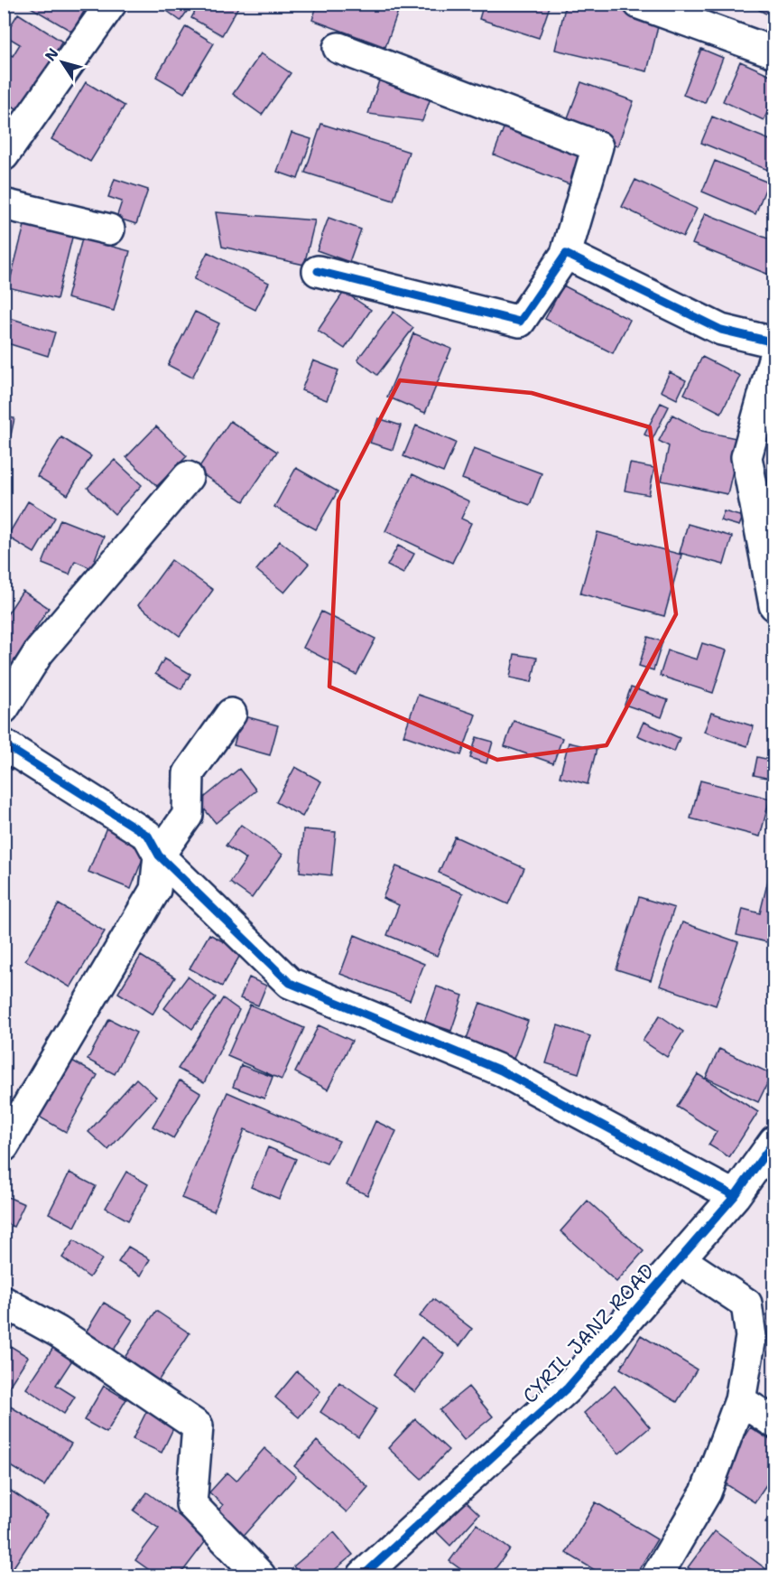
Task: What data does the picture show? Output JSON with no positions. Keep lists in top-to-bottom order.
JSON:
{
  "streets": {
    "street": ["CYRIL JANZ ROAD"]
  },
  "north": "top left"
}
